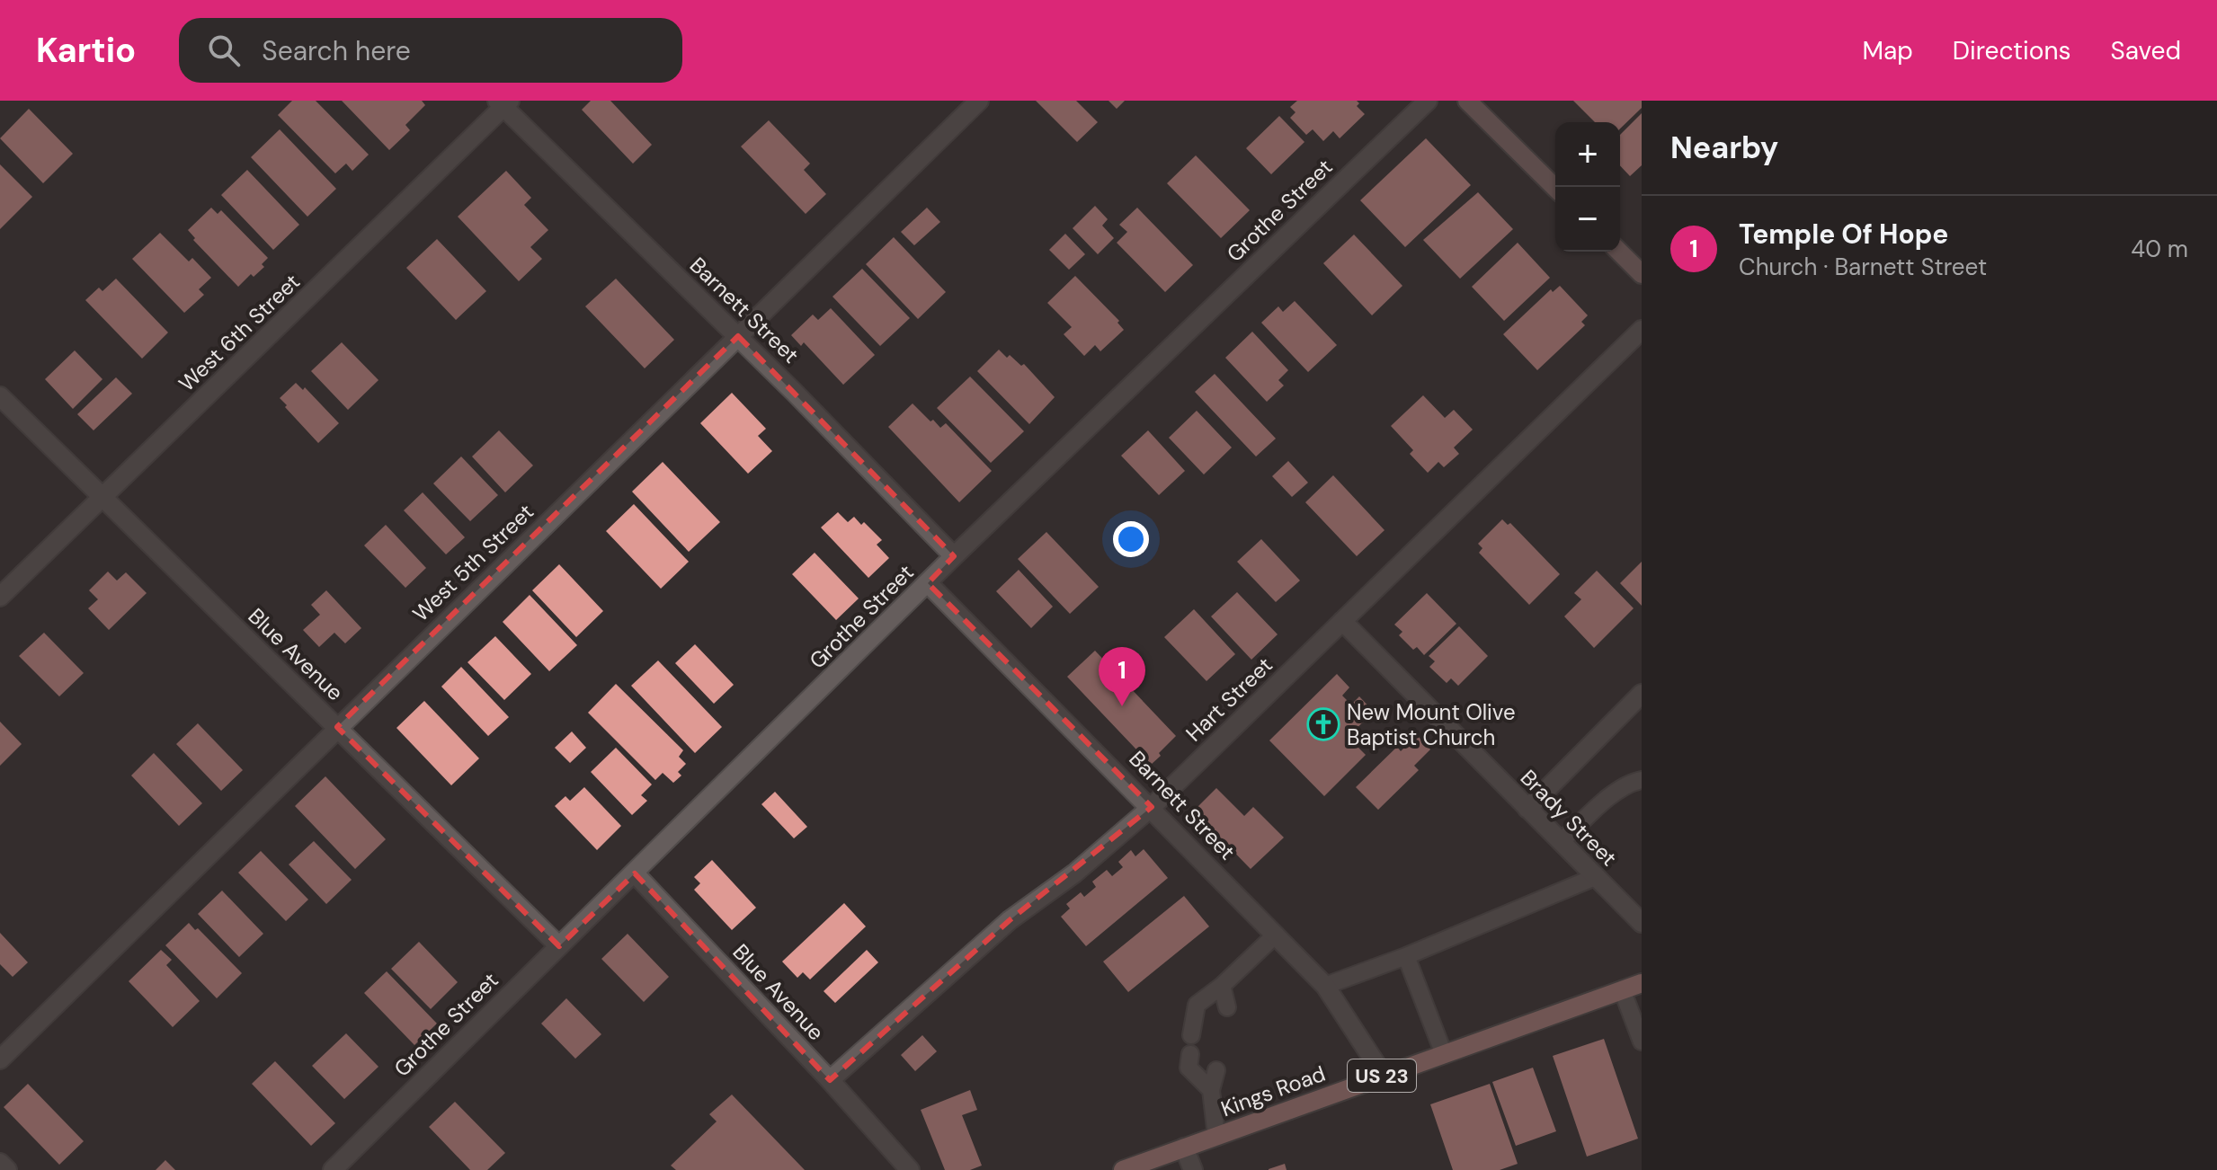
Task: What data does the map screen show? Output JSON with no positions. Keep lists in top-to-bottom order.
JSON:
{
  "streets": {
    "main road": ["US 23", "Kings Road"],
    "street": [
      "Grothe Street",
      "Barnett Street",
      "West 6th Street",
      "West 5th Street",
      "Blue Avenue",
      "Hart Street",
      "Brady Street"
    ]
  },
  "crossings": [
    ["Grothe Street", "Barnett Street"],
    ["Grothe Street", "Blue Avenue"],
    ["Barnett Street", "West 6th Street"],
    ["Barnett Street", "West 5th Street"],
    ["Barnett Street", "Hart Street"],
    ["Barnett Street", "Kings Road"],
    ["West 6th Street", "Blue Avenue"],
    ["West 5th Street", "Blue Avenue"],
    ["Blue Avenue", "Hart Street"],
    ["Hart Street", "Brady Street"]
  ],
  "places": {
    "church": ["New Mount Olive Baptist Church"]
  },
  "page": {
    "header": "Kartio",
    "search": "Search here",
    "nav": ["Map", "Directions", "Saved"],
    "heading": "Nearby",
    "map_buttons": ["+", "−"],
    "list": [
      {
        "mark": "1",
        "name": "Temple Of Hope",
        "note": "Church · Barnett Street",
        "value": "40 m"
      }
    ],
    "pins": "1"
  }
}
